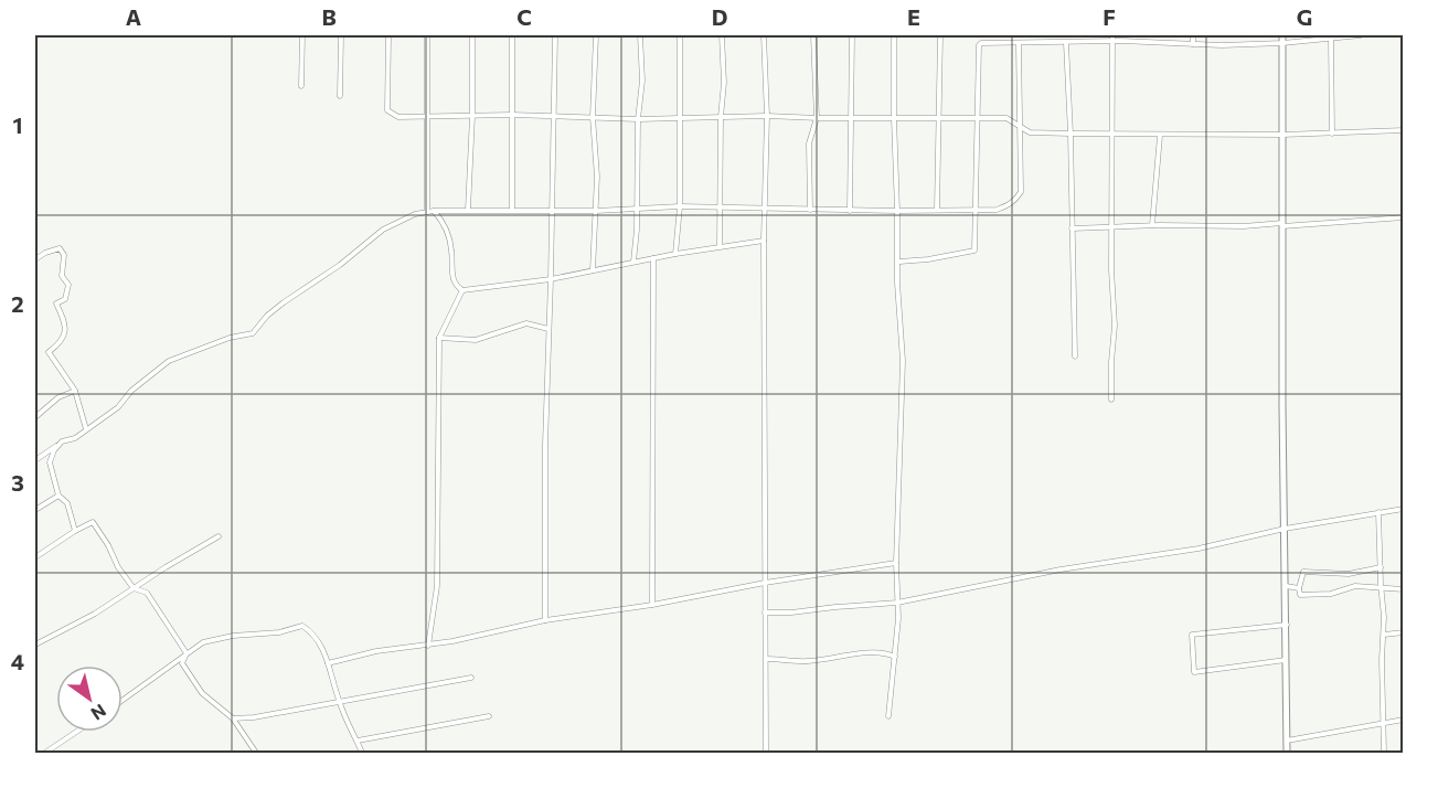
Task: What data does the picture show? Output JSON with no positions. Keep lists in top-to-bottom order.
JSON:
{
  "north": "bottom right",
  "grid": {
    "columns": [
      "A",
      "B",
      "C",
      "D",
      "E",
      "F",
      "G"
    ],
    "rows": [
      "1",
      "2",
      "3",
      "4"
    ]
  }
}
